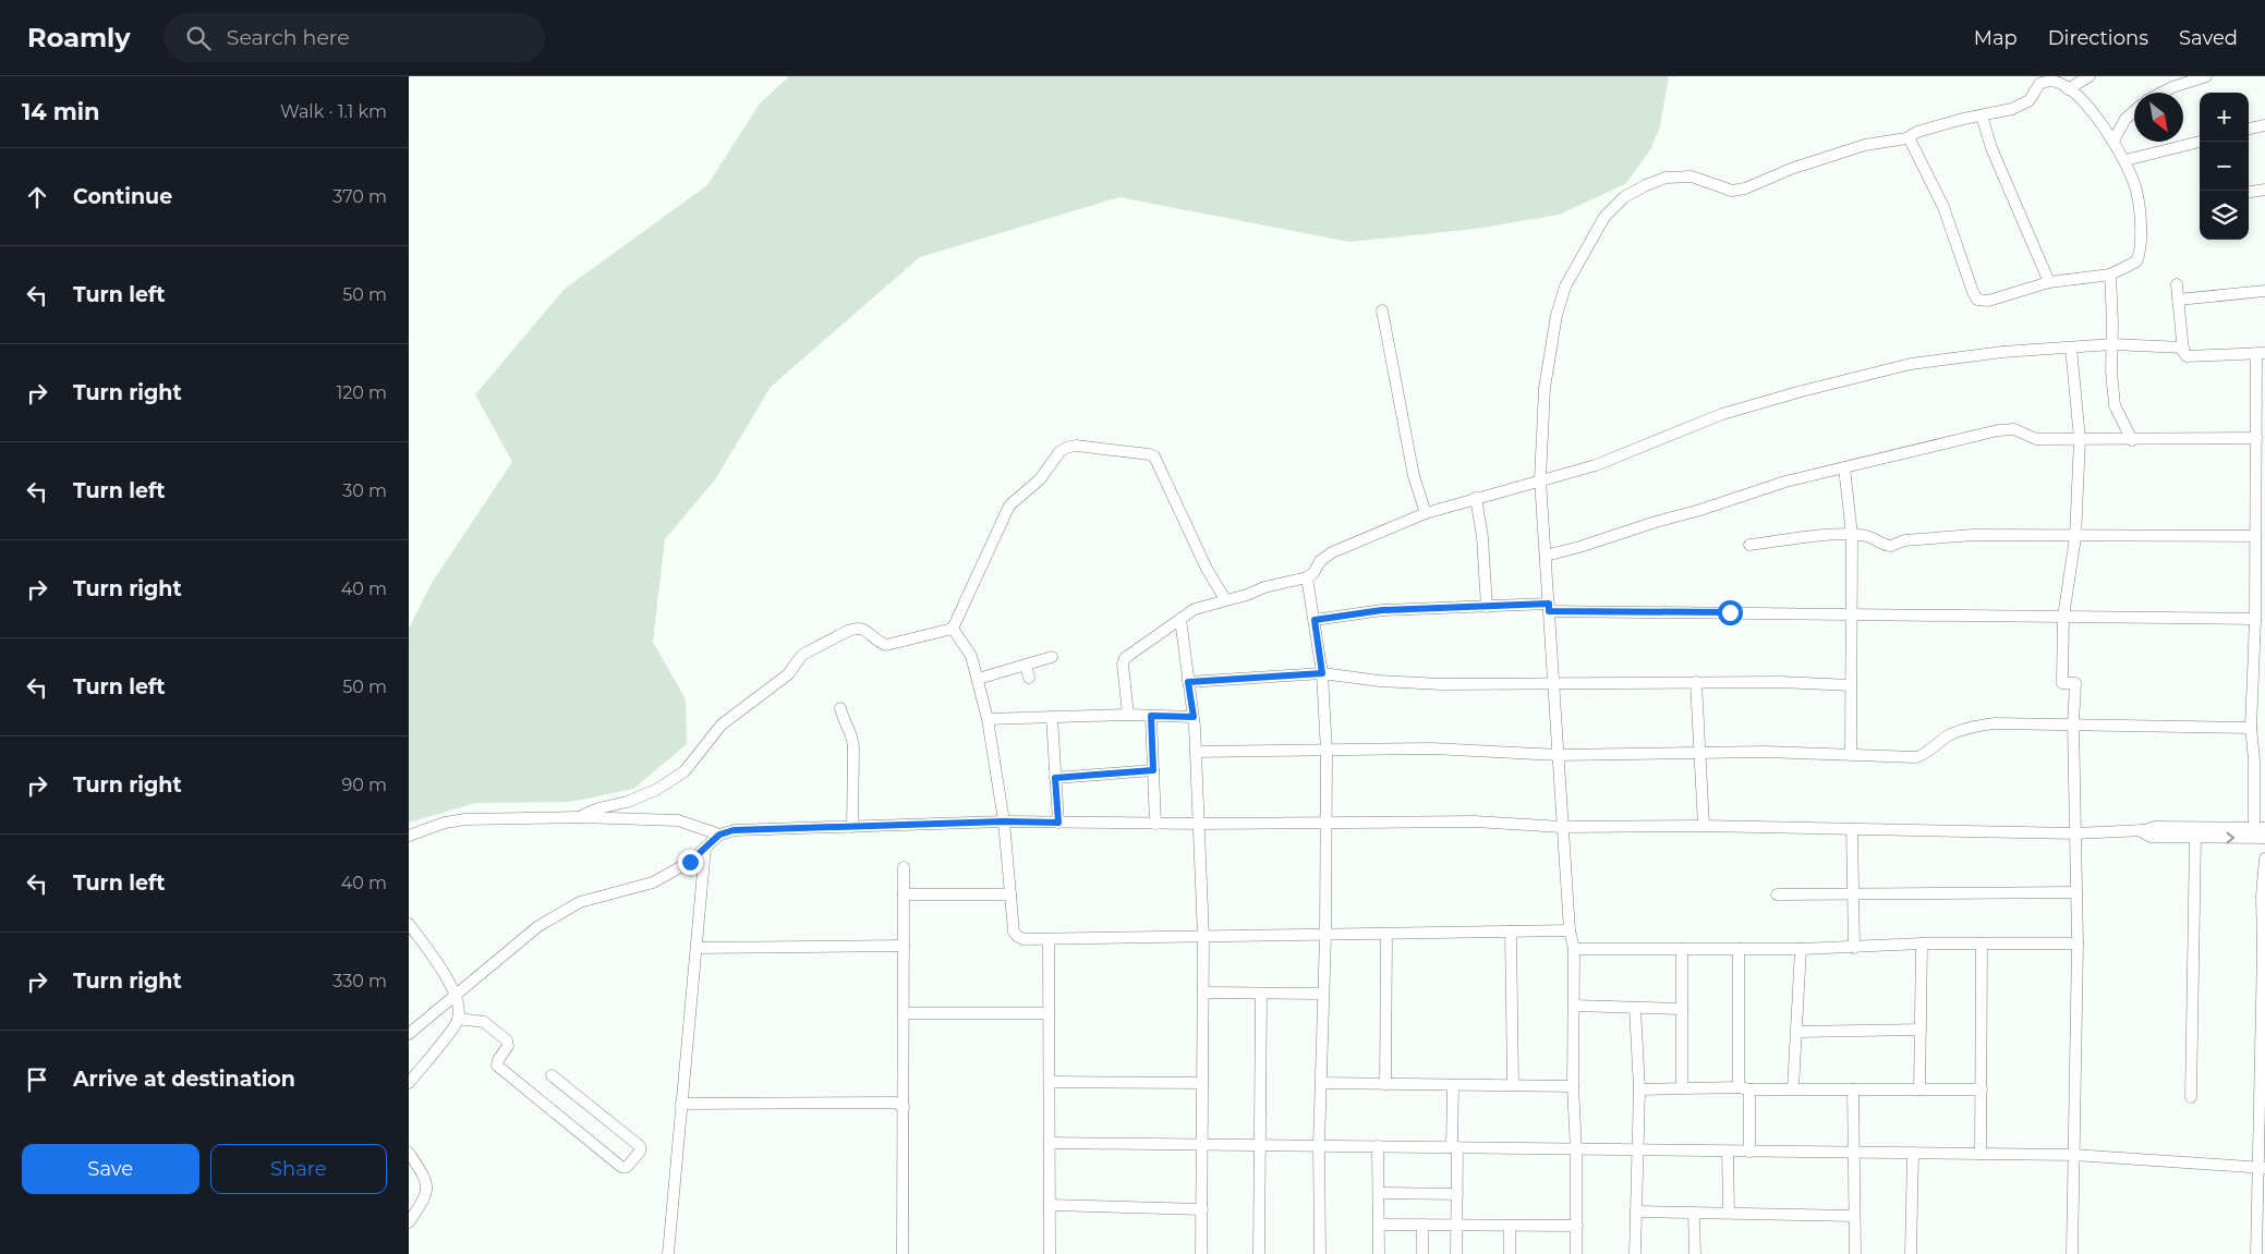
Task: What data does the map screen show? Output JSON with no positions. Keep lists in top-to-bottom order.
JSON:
{
  "north": "bottom right",
  "page": {
    "header": "Roamly",
    "search": "Search here",
    "nav": ["Map", "Directions", "Saved"],
    "heading": ["14 min", "Walk · 1.1 km"],
    "map_buttons": ["+", "−"],
    "list": [
      ["Continue", "370 m"],
      ["Turn left", "50 m"],
      ["Turn right", "120 m"],
      ["Turn left", "30 m"],
      ["Turn right", "40 m"],
      ["Turn left", "50 m"],
      ["Turn right", "90 m"],
      ["Turn left", "40 m"],
      ["Turn right", "330 m"],
      "Arrive at destination"
    ],
    "buttons": ["Save", "Share"]
  }
}
